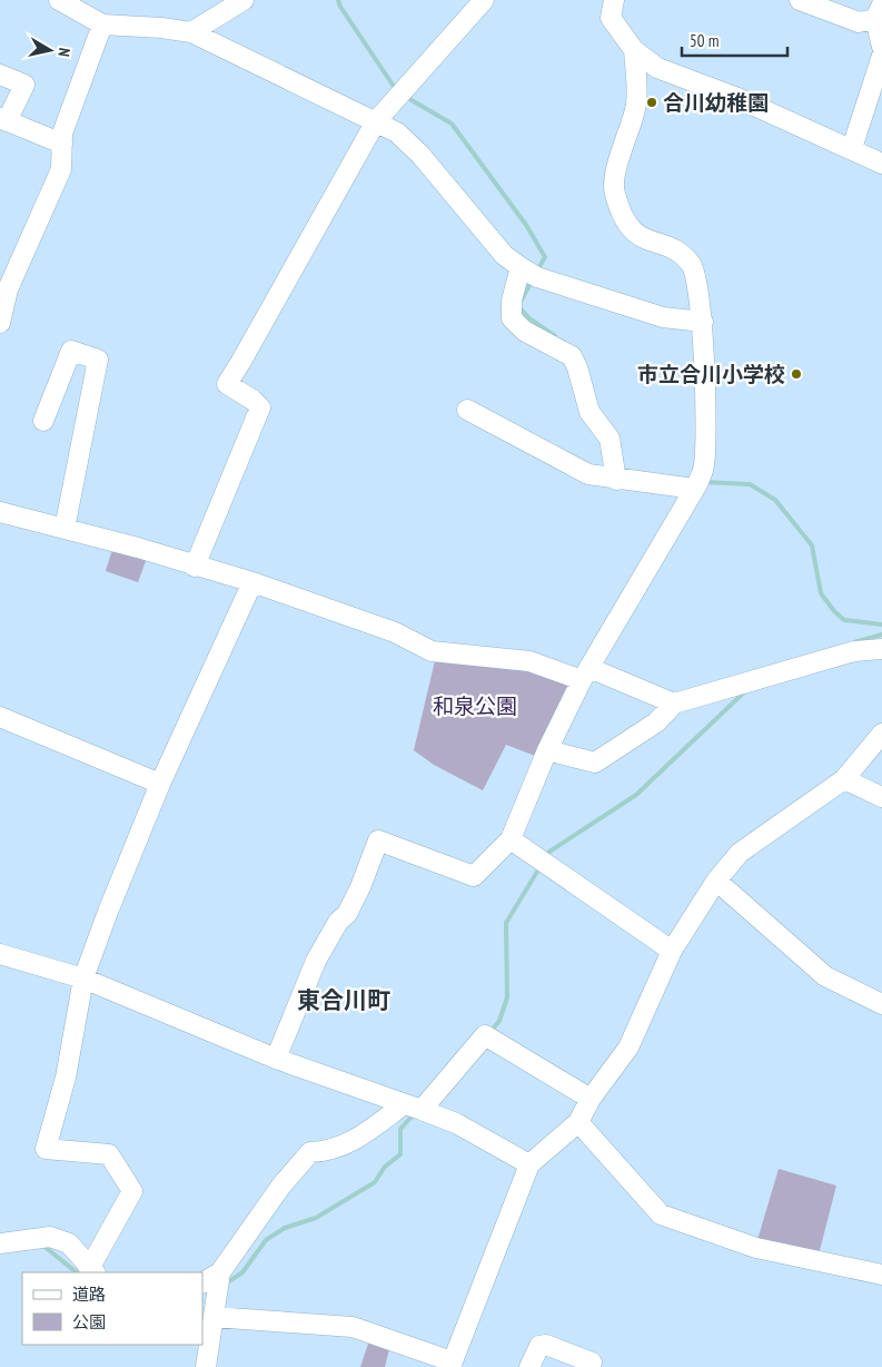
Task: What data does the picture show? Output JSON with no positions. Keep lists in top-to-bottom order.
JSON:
{
  "districts": ["東合川町"],
  "parks": ["和泉公園"],
  "places": ["合川幼稚園", "市立合川小学校"],
  "legend": ["道路", "公園"],
  "scale_bar": "50 m",
  "north": "right"
}
